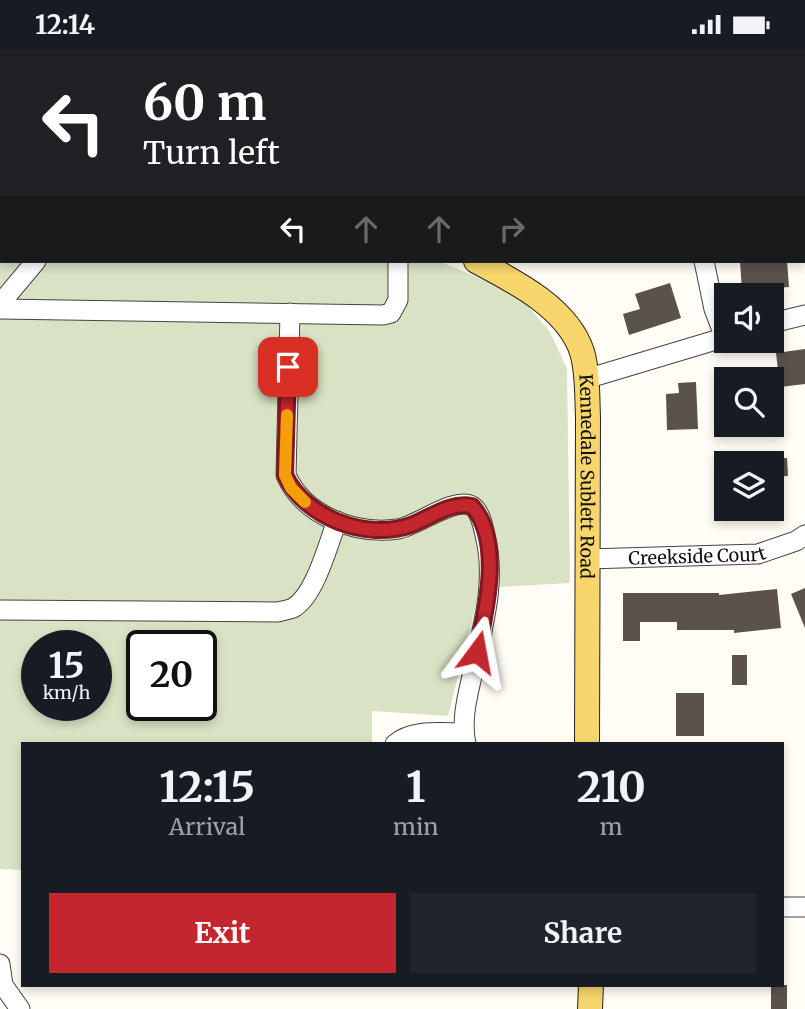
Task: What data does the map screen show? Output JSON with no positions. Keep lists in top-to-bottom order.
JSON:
{
  "streets": {
    "main road": ["Kennedale Sublett Road"],
    "street": ["Creekside Court"]
  },
  "crossings": [
    ["Kennedale Sublett Road", "Creekside Court"]
  ],
  "page": {
    "status": "12:14",
    "turn": ["60 m", "Turn left"],
    "speed": "15 km/h",
    "limit": "20",
    "eta": [
      "12:15",
      "Arrival",
      "1",
      "min",
      "210",
      "m"
    ],
    "buttons": ["Exit", "Share"]
  }
}
